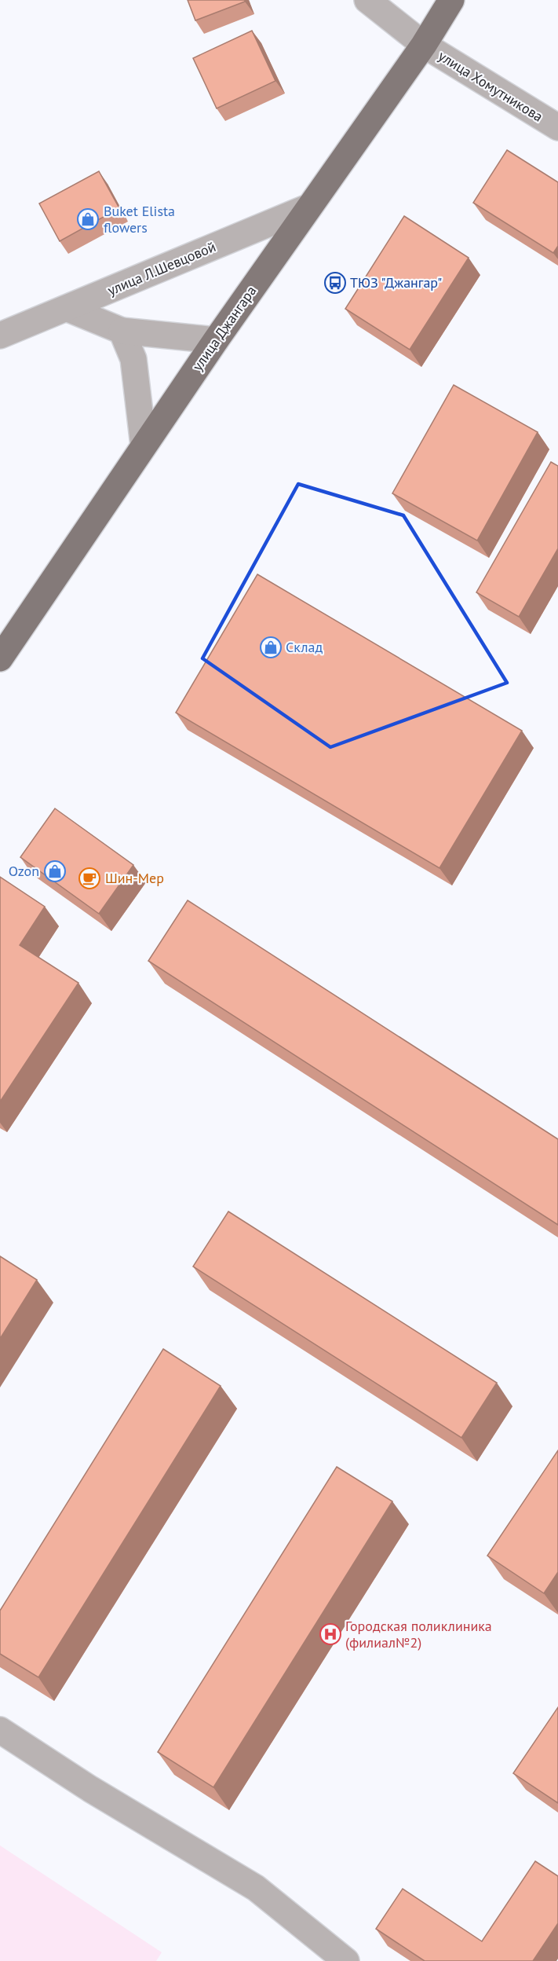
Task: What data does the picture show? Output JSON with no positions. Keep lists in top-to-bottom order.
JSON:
{
  "streets": {
    "main road": ["улица Джангара"],
    "street": ["улица Хомутникова", "улица Л.Шевцовой"]
  },
  "crossings": [
    ["улица Хомутникова", "улица Джангара"],
    ["улица Л.Шевцовой", "улица Джангара"]
  ],
  "places": {
    "shop": ["Buket Elista flowers", "Склад", "Ozon"],
    "bus stop": ["ТЮЗ \"Джангар\""],
    "cafe": ["Шин-Мер"],
    "hospital": ["Городская поликлиника (филиал№2)"]
  }
}
